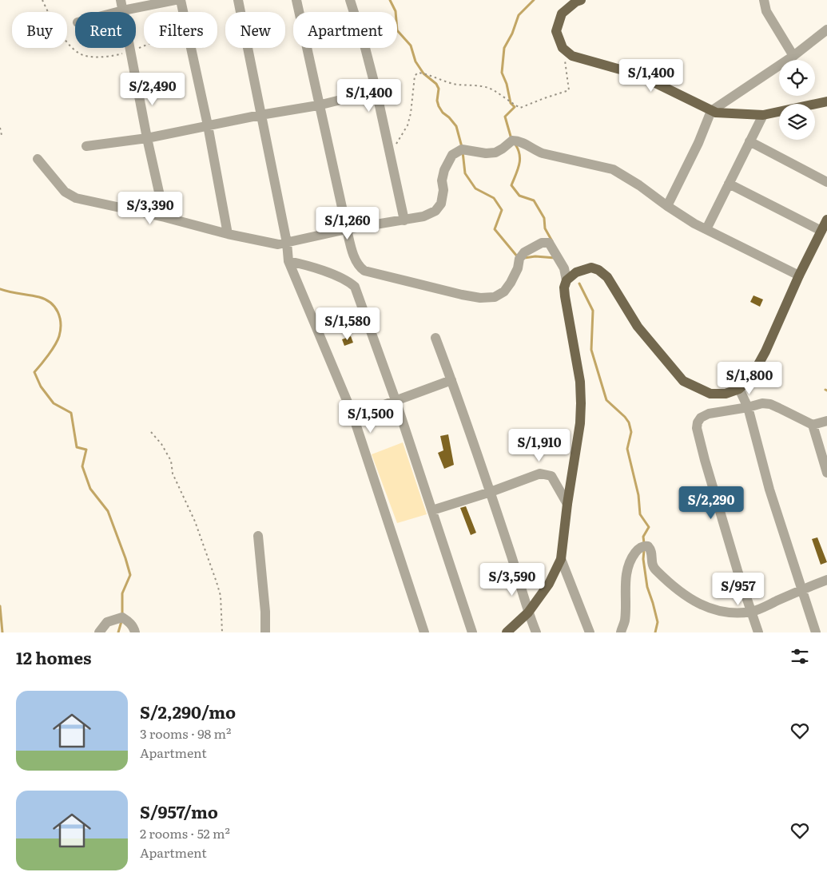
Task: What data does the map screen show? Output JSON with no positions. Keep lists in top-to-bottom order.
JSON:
{
  "page": {
    "chip": [
      "Buy",
      "Rent",
      "Filters",
      "New",
      "Apartment"
    ],
    "price": [
      "S/1,400",
      "S/2,490",
      "S/1,400",
      "S/3,390",
      "S/1,260",
      "S/1,580",
      "S/1,800",
      "S/1,500",
      "S/1,910",
      "S/2,290",
      "S/3,590",
      "S/957"
    ],
    "heading": "12 homes",
    "list": [
      {
        "name": "S/2,290/mo",
        "note": "3 rooms · 98 m² · Apartment"
      },
      {
        "name": "S/957/mo",
        "note": "2 rooms · 52 m² · Apartment"
      }
    ]
  }
}
